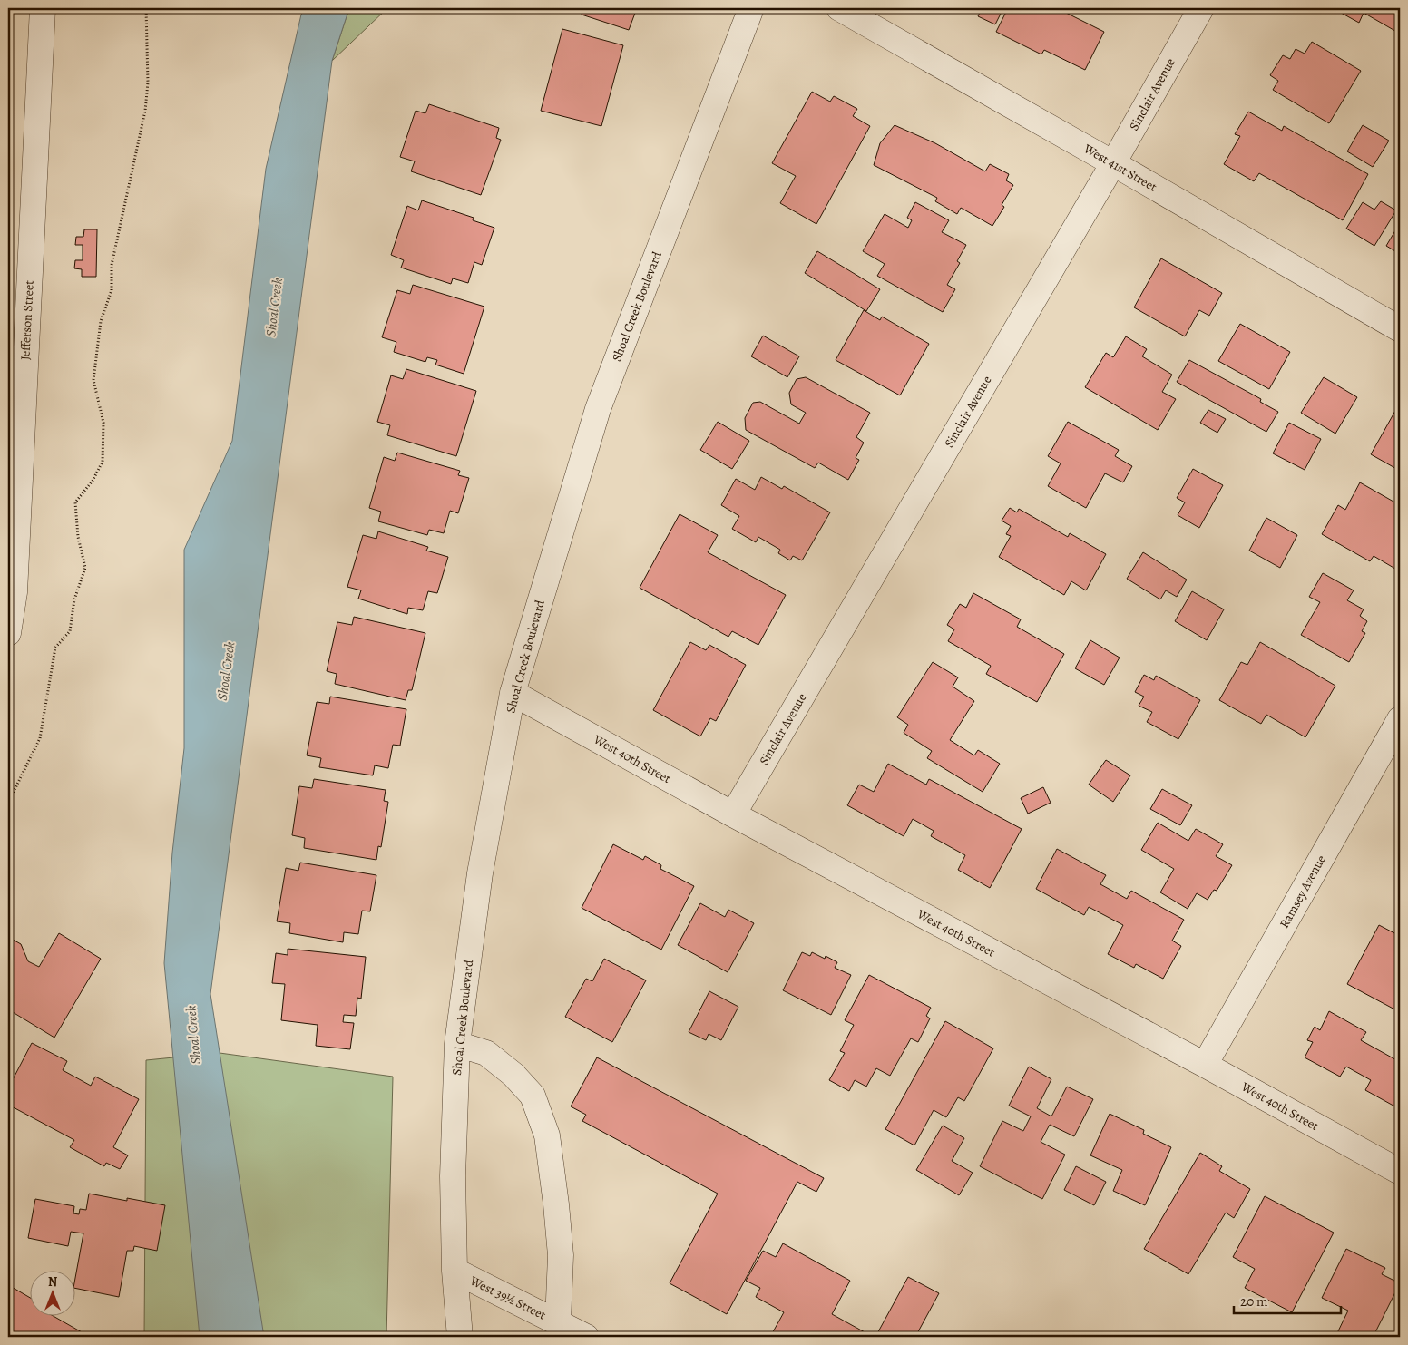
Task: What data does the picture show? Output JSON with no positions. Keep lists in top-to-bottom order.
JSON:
{
  "streets": {
    "street": [
      "Sinclair Avenue",
      "West 41st Street",
      "Shoal Creek Boulevard",
      "Jefferson Street",
      "West 40th Street",
      "Ramsey Avenue",
      "West 39½ Street"
    ]
  },
  "crossings": [
    ["Sinclair Avenue", "West 41st Street"],
    ["Sinclair Avenue", "West 40th Street"],
    ["Shoal Creek Boulevard", "West 40th Street"],
    ["Shoal Creek Boulevard", "West 39½ Street"],
    ["West 40th Street", "Ramsey Avenue"]
  ],
  "water": ["Shoal Creek"],
  "scale_bar": "20 m",
  "north": "top"
}
